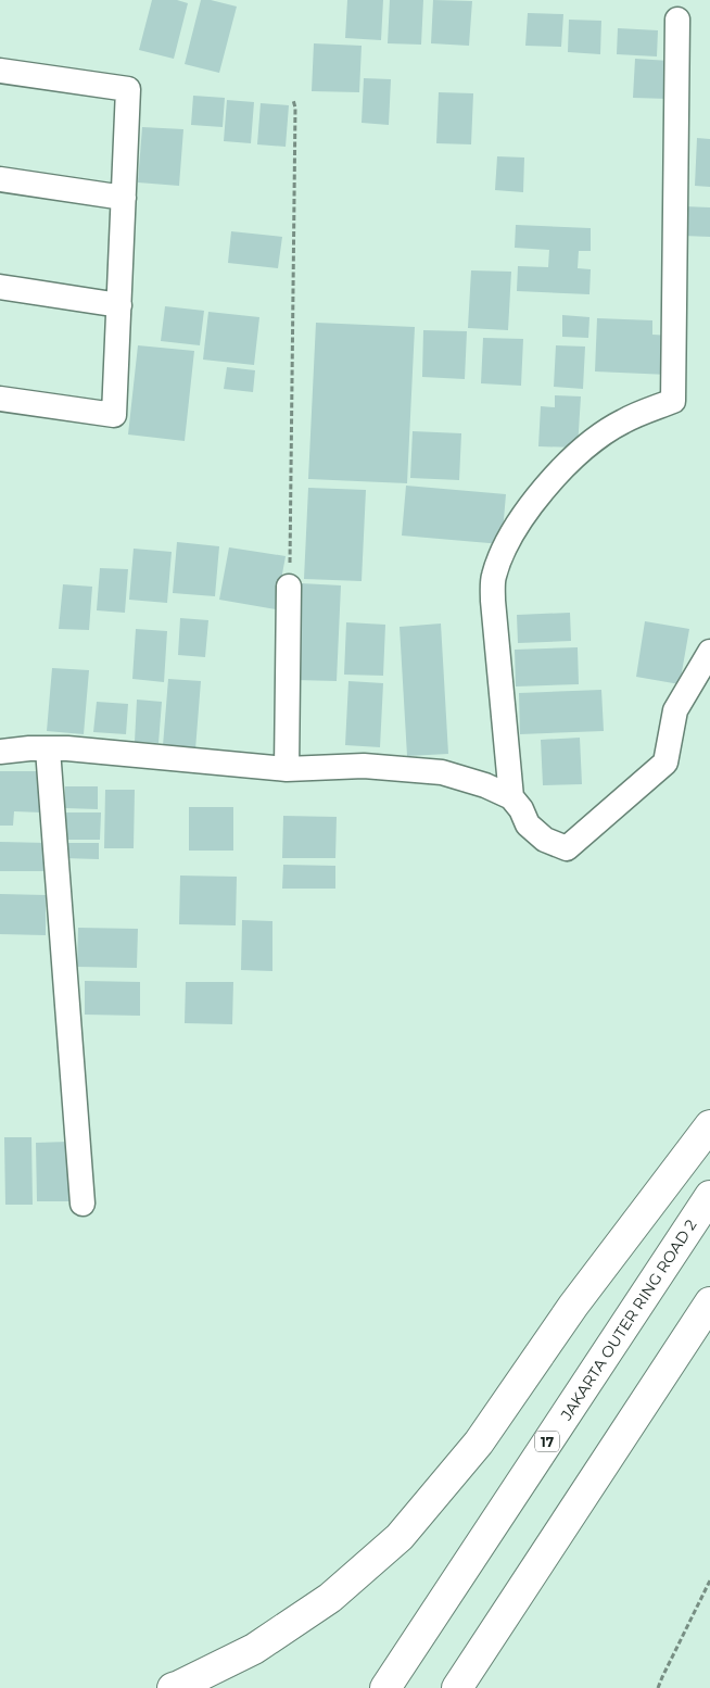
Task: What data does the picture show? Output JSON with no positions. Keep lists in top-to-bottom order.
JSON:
{
  "streets": {
    "highway": ["JAKARTA OUTER RING ROAD 2", "17"]
  }
}
